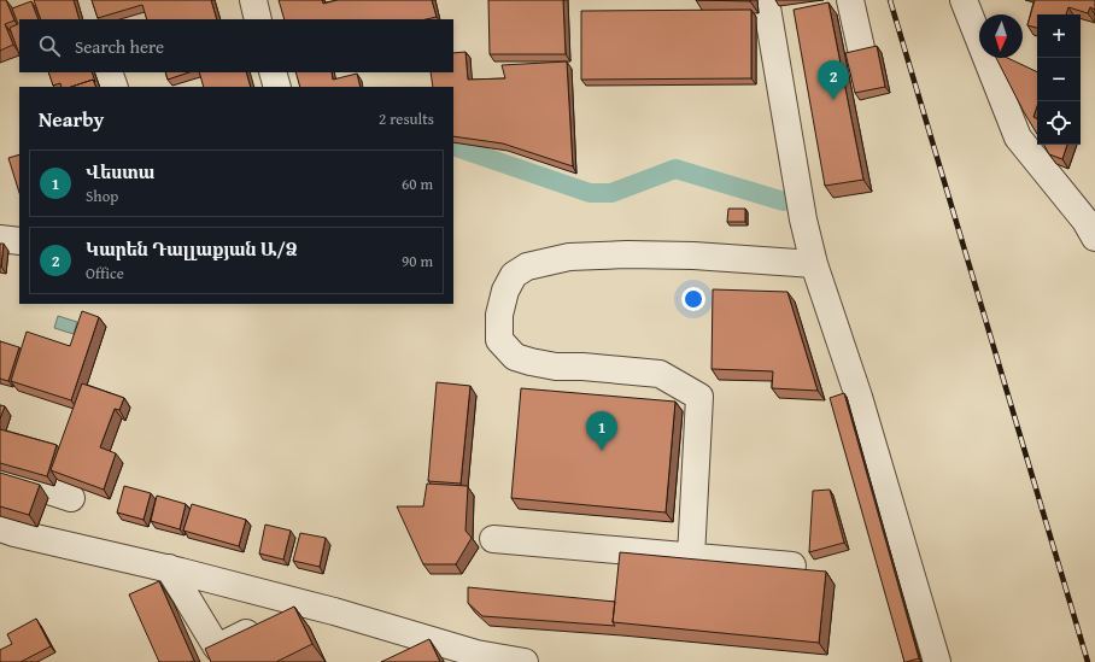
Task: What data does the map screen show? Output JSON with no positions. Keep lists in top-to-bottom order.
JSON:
{
  "north": "bottom",
  "page": {
    "map_buttons": ["+", "−"],
    "search": "Search here",
    "pins": ["2", "1"],
    "heading": ["Nearby", "2 results"],
    "list": [
      {
        "mark": "1",
        "name": "Վեստա",
        "note": "Shop",
        "value": "60 m"
      },
      {
        "mark": "2",
        "name": "Կարեն Դալլաքյան Ա/Ձ",
        "note": "Office",
        "value": "90 m"
      }
    ]
  }
}
